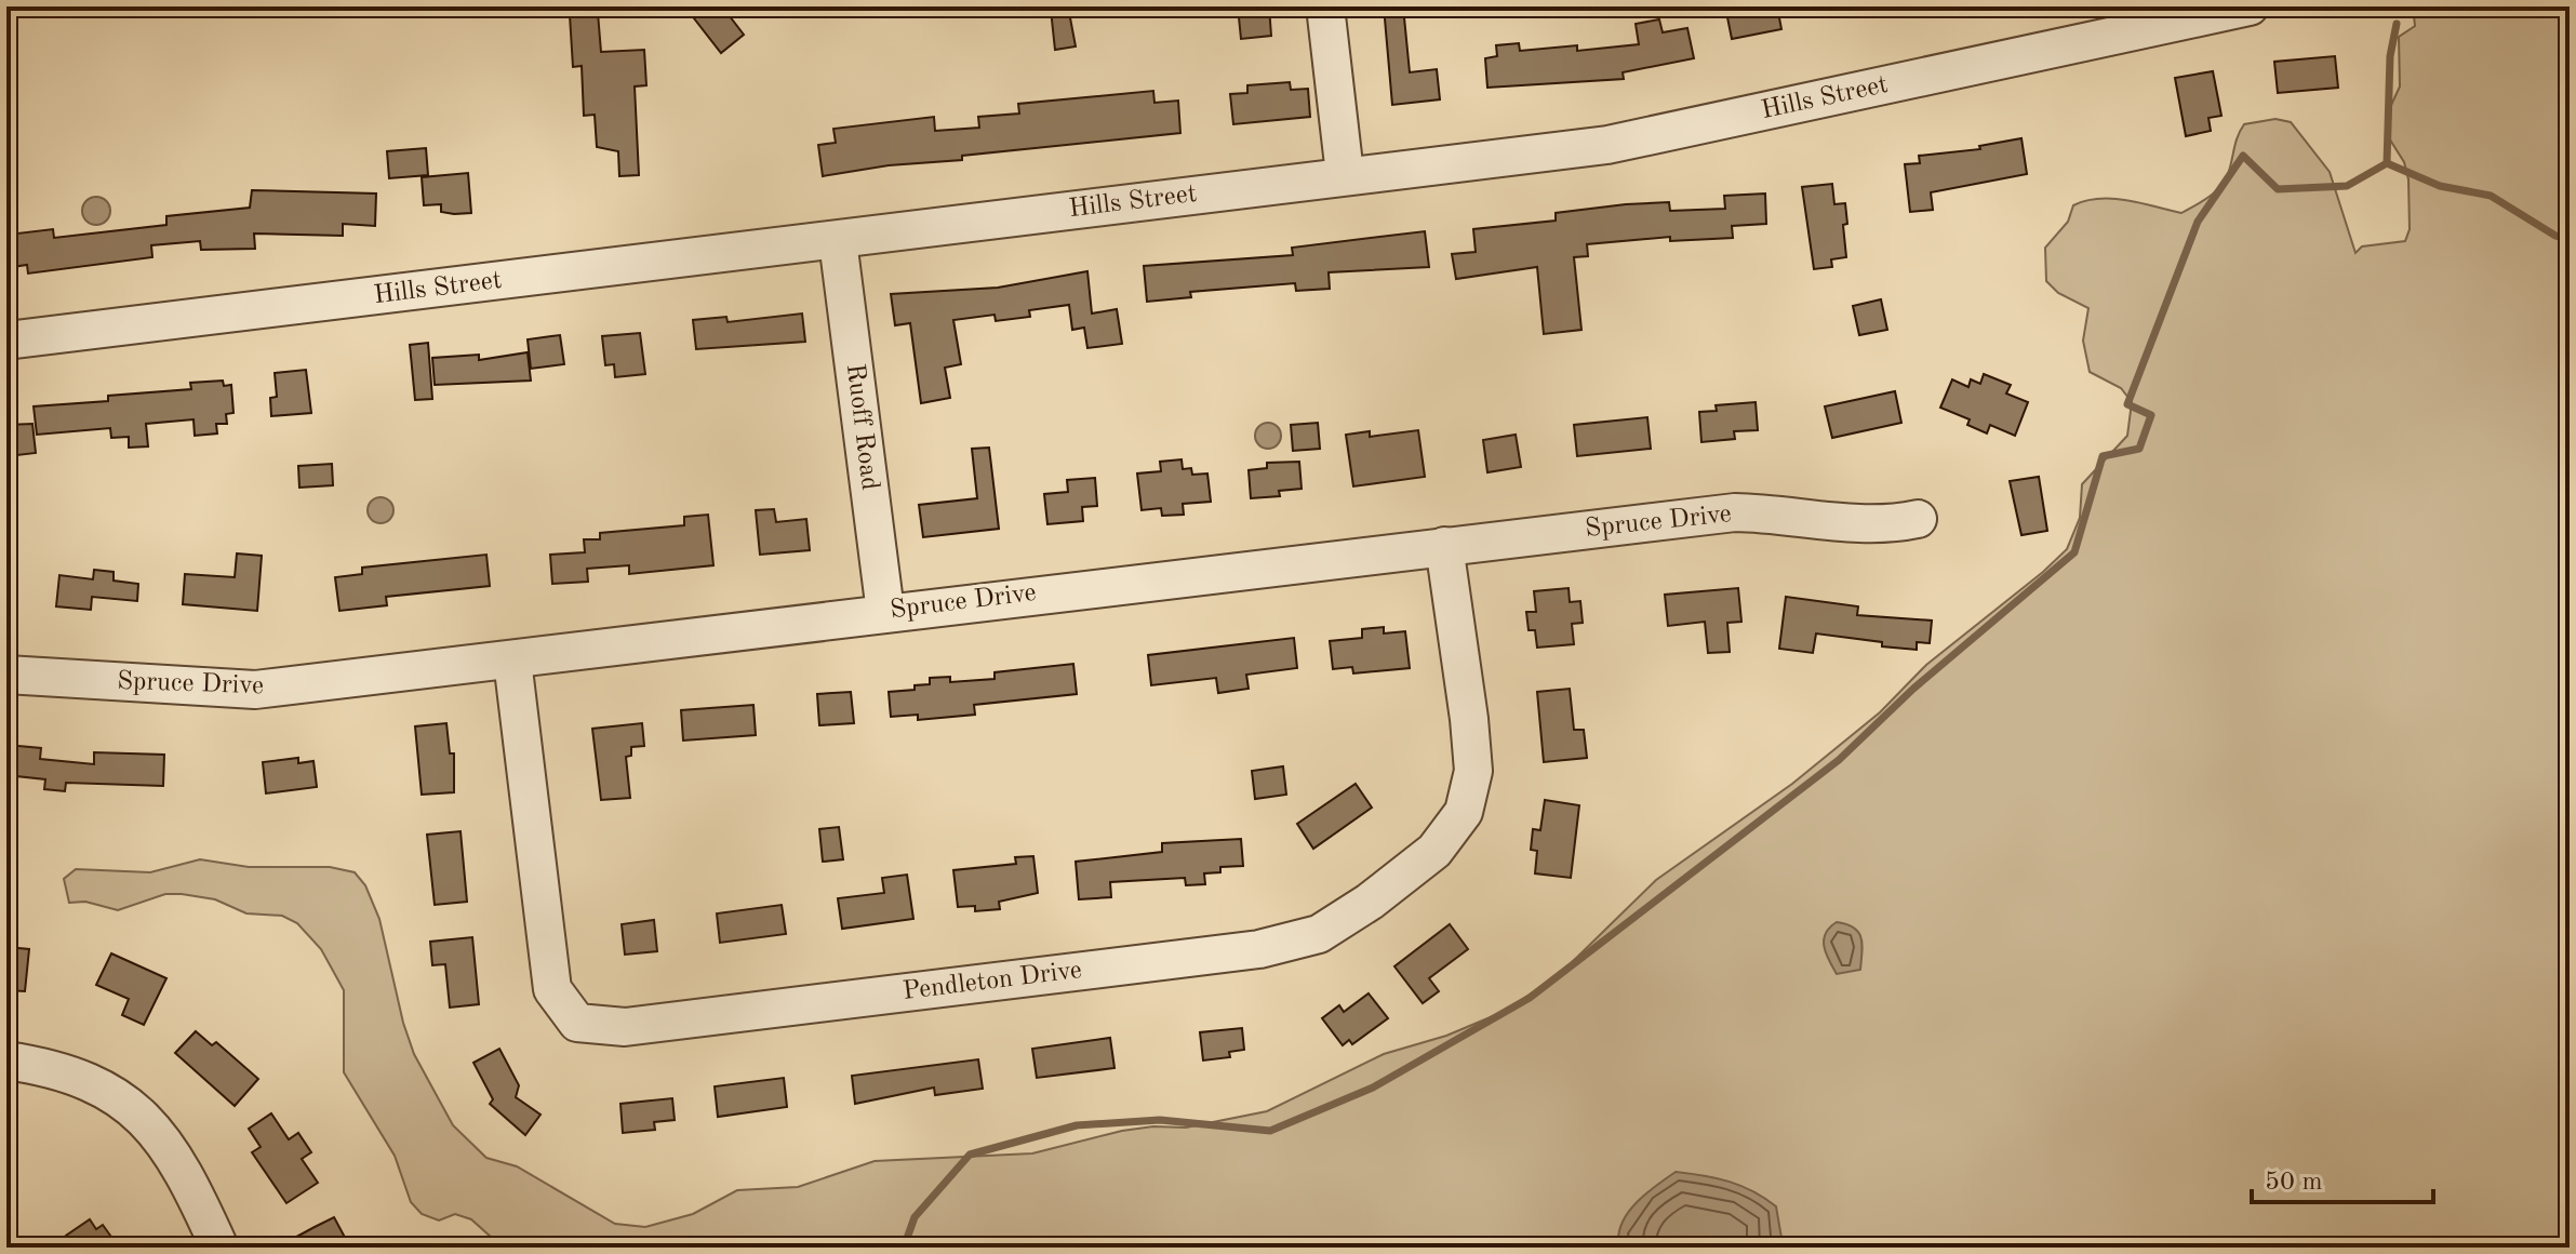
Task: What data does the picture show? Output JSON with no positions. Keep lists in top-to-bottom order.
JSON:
{
  "streets": {
    "street": [
      "Hills Street",
      "Ruoff Road",
      "Spruce Drive",
      "Pendleton Drive"
    ]
  },
  "crossings": [
    ["Hills Street", "Ruoff Road"],
    ["Ruoff Road", "Spruce Drive"],
    ["Spruce Drive", "Pendleton Drive"]
  ],
  "scale_bar": "50 m"
}
